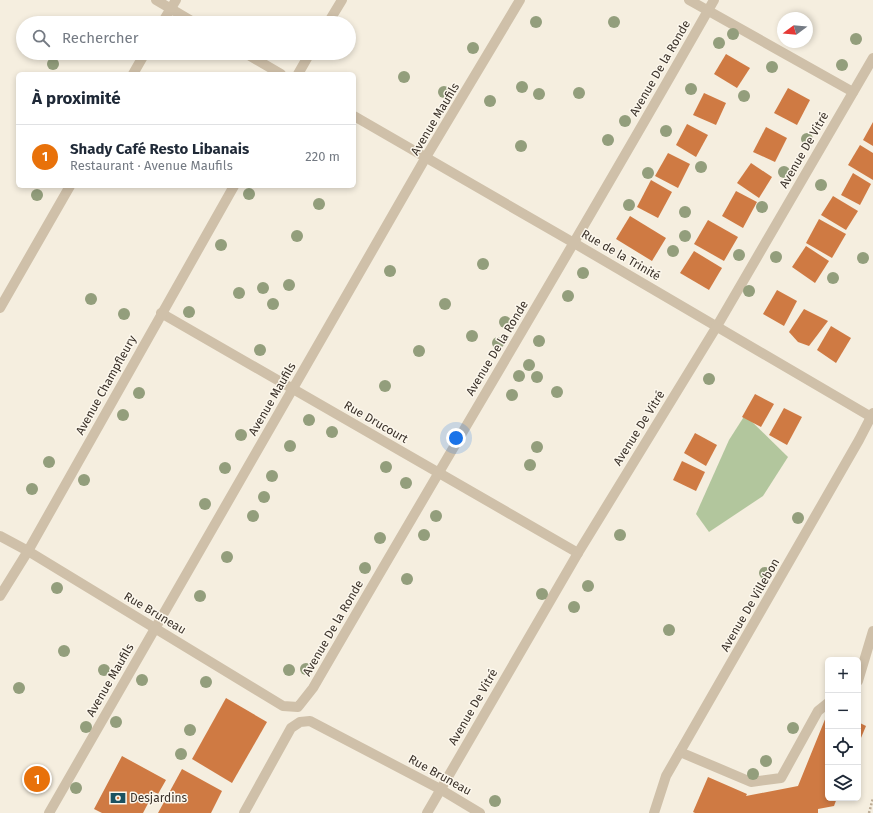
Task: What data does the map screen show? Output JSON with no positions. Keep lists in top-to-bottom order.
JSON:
{
  "streets": {
    "street": [
      "Avenue De la Ronde",
      "Avenue Maufils",
      "Avenue De Vitré",
      "Rue de la Trinité",
      "Avenue Champfleury",
      "Rue Drucourt",
      "Avenue De Villebon",
      "Rue Bruneau"
    ]
  },
  "crossings": [
    ["Avenue De la Ronde", "Rue de la Trinité"],
    ["Avenue De la Ronde", "Rue Drucourt"],
    ["Avenue De la Ronde", "Rue Bruneau"],
    ["Avenue Maufils", "Rue de la Trinité"],
    ["Avenue Maufils", "Rue Drucourt"],
    ["Avenue Maufils", "Rue Bruneau"],
    ["Avenue De Vitré", "Rue de la Trinité"],
    ["Avenue De Vitré", "Rue Drucourt"],
    ["Avenue De Vitré", "Rue Bruneau"],
    ["Rue de la Trinité", "Avenue De Villebon"],
    ["Avenue Champfleury", "Rue Drucourt"],
    ["Avenue Champfleury", "Rue Bruneau"]
  ],
  "places": {
    "bank": ["Desjardins"]
  },
  "north": "left",
  "page": {
    "search": "Rechercher",
    "heading": "À proximité",
    "list": [
      {
        "mark": "1",
        "name": "Shady Café Resto Libanais",
        "note": "Restaurant · Avenue Maufils",
        "value": "220 m"
      }
    ],
    "map_buttons": ["+", "−"],
    "pins": "1"
  }
}
